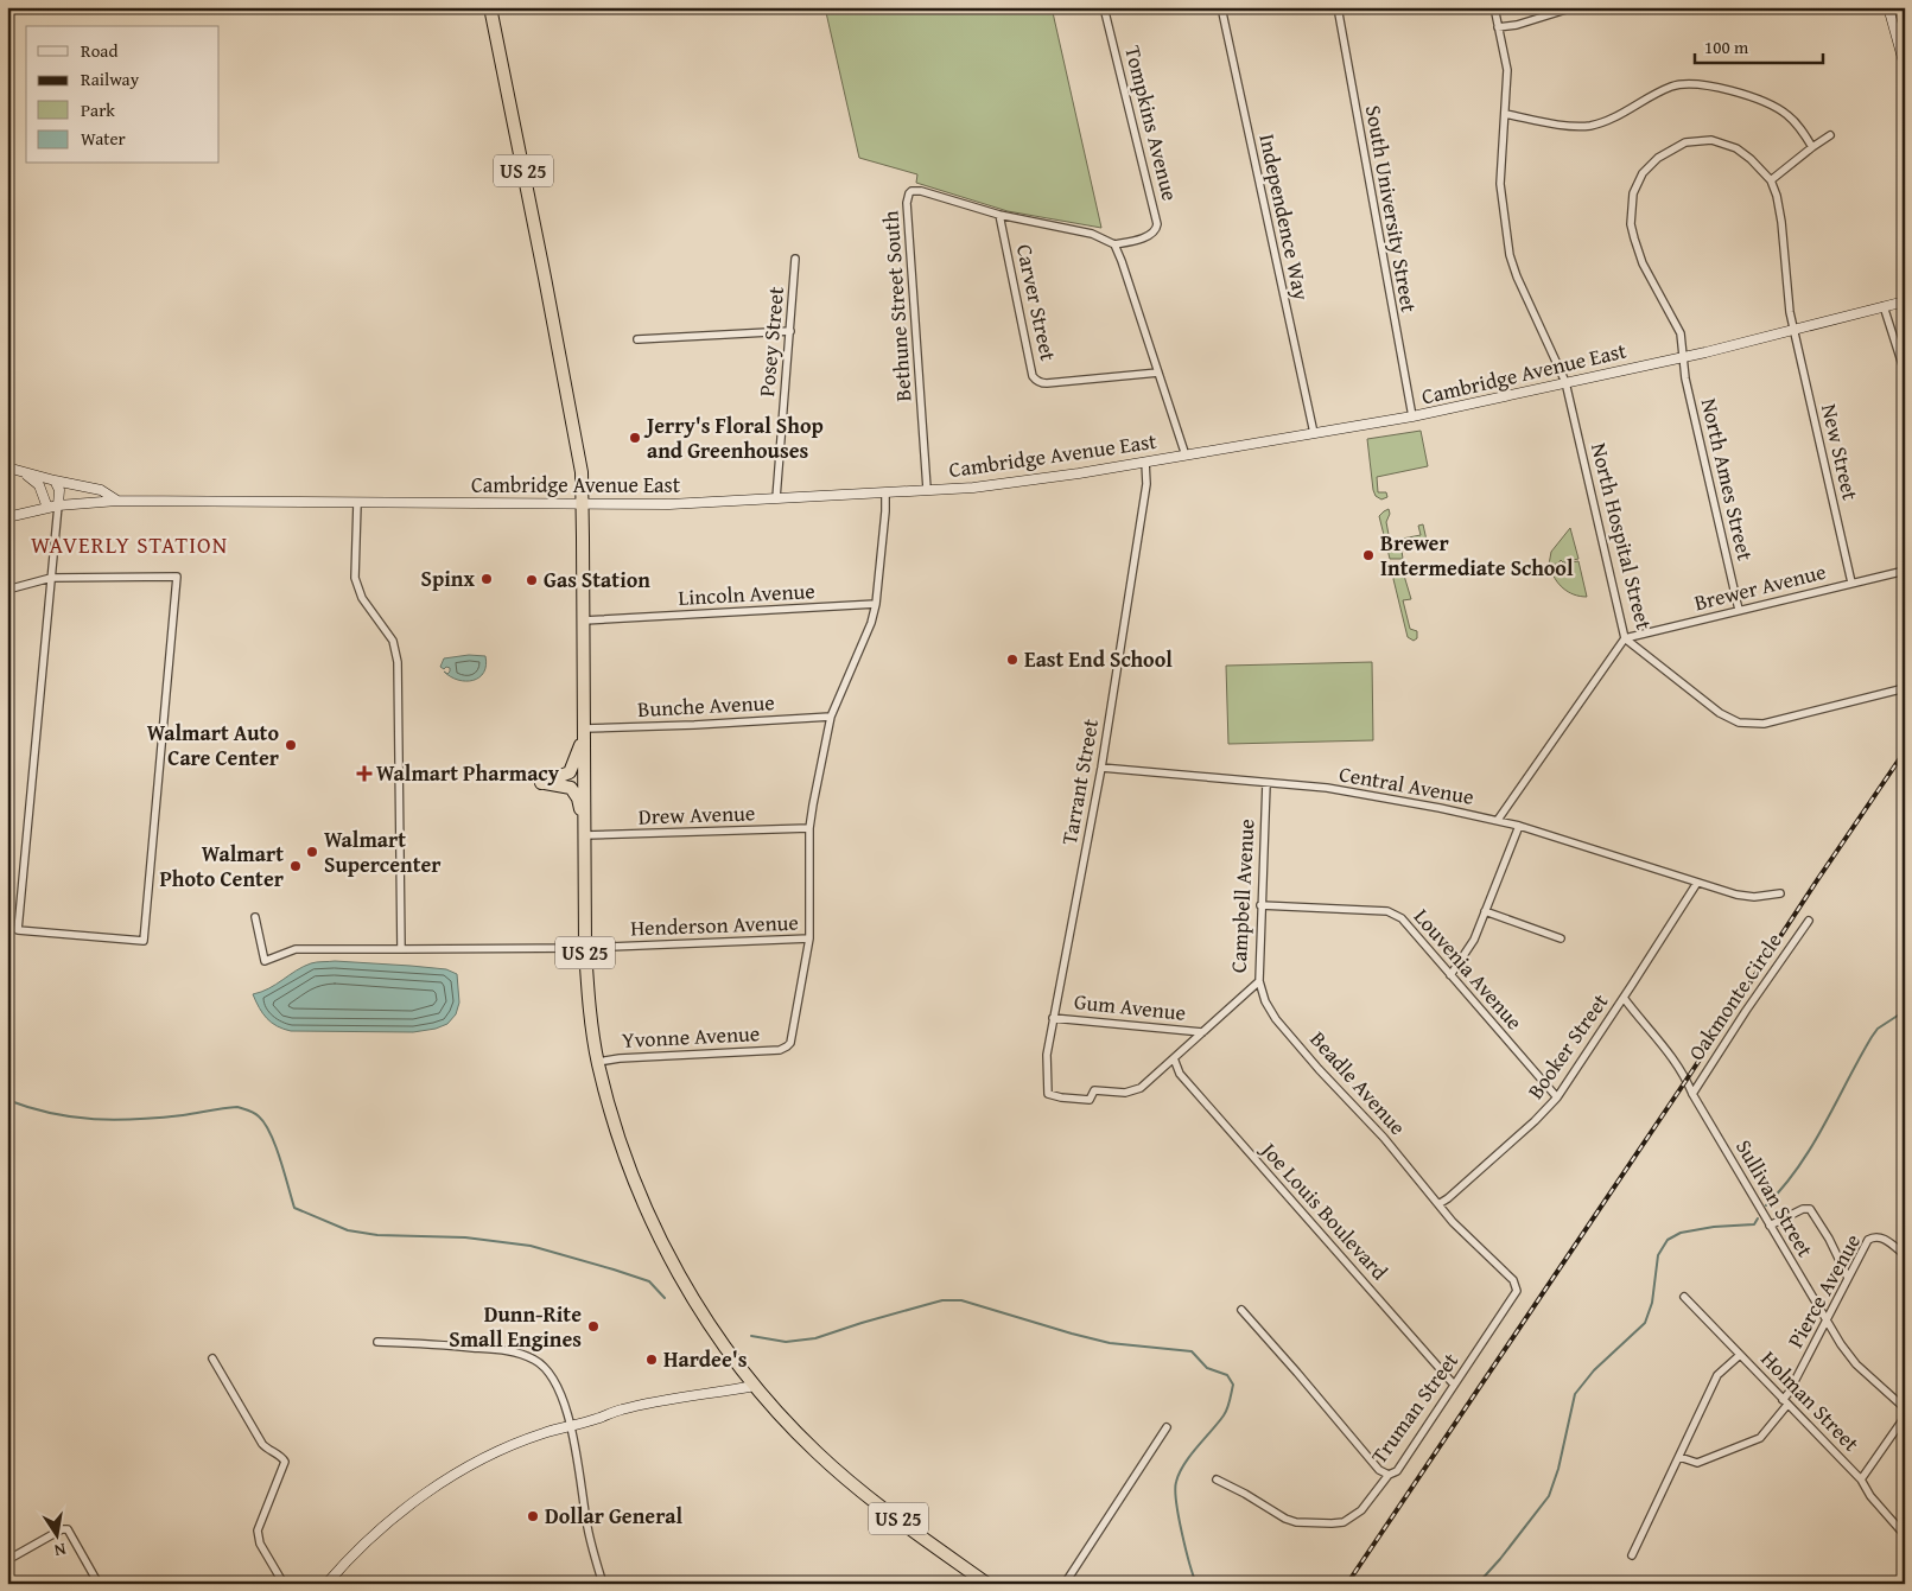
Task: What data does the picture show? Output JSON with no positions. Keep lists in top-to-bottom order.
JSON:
{
  "streets": {
    "highway": ["US 25"],
    "main road": ["Cambridge Avenue East"],
    "street": [
      "Tompkins Avenue",
      "South University Street",
      "Independence Way",
      "Carver Street",
      "Bethune Street South",
      "Posey Street",
      "New Street",
      "North Ames Street",
      "North Hospital Street",
      "Brewer Avenue",
      "Lincoln Avenue",
      "Bunche Avenue",
      "Tarrant Street",
      "Central Avenue",
      "Drew Avenue",
      "Campbell Avenue",
      "Henderson Avenue",
      "Louvenia Avenue",
      "Oakmonte Circle",
      "Gum Avenue",
      "Yvonne Avenue",
      "Booker Street",
      "Beadle Avenue",
      "Sullivan Street",
      "Joe Louis Boulevard",
      "Pierce Avenue",
      "Holman Street",
      "Truman Street"
    ]
  },
  "crossings": [
    ["Tompkins Avenue", "Bethune Street South"],
    ["US 25", "Cambridge Avenue East"],
    ["US 25", "Lincoln Avenue"],
    ["US 25", "Bunche Avenue"],
    ["US 25", "Drew Avenue"],
    ["US 25", "Henderson Avenue"],
    ["US 25", "Yvonne Avenue"],
    ["South University Street", "Cambridge Avenue East"],
    ["Independence Way", "Cambridge Avenue East"],
    ["Carver Street", "Bethune Street South"],
    ["Bethune Street South", "Cambridge Avenue East"],
    ["Posey Street", "Cambridge Avenue East"],
    ["Cambridge Avenue East", "New Street"],
    ["Cambridge Avenue East", "North Ames Street"],
    ["Cambridge Avenue East", "North Hospital Street"],
    ["Cambridge Avenue East", "Tarrant Street"],
    ["New Street", "North Ames Street"],
    ["New Street", "Brewer Avenue"],
    ["North Ames Street", "Brewer Avenue"],
    ["North Hospital Street", "Brewer Avenue"],
    ["Tarrant Street", "Central Avenue"],
    ["Tarrant Street", "Campbell Avenue"],
    ["Tarrant Street", "Gum Avenue"],
    ["Central Avenue", "Campbell Avenue"],
    ["Central Avenue", "Booker Street"],
    ["Campbell Avenue", "Louvenia Avenue"],
    ["Campbell Avenue", "Gum Avenue"],
    ["Campbell Avenue", "Beadle Avenue"],
    ["Campbell Avenue", "Joe Louis Boulevard"],
    ["Henderson Avenue", "Yvonne Avenue"],
    ["Louvenia Avenue", "Booker Street"],
    ["Oakmonte Circle", "Sullivan Street"],
    ["Booker Street", "Beadle Avenue"],
    ["Booker Street", "Sullivan Street"],
    ["Booker Street", "Truman Street"],
    ["Beadle Avenue", "Truman Street"],
    ["Sullivan Street", "Pierce Avenue"],
    ["Joe Louis Boulevard", "Truman Street"],
    ["Pierce Avenue", "Holman Street"]
  ],
  "districts": ["WAVERLY STATION"],
  "places": {
    "other": [
      "Jerry's Floral Shop and Greenhouses",
      "Brewer Intermediate School",
      "Spinx",
      "Gas Station",
      "East End School",
      "Walmart Auto Care Center",
      "Walmart Supercenter",
      "Walmart Photo Center",
      "Dunn-Rite Small Engines",
      "Hardee's",
      "Dollar General"
    ],
    "health": ["Walmart Pharmacy"]
  },
  "legend": [
    "Road",
    "Railway",
    "Park",
    "Water"
  ],
  "scale_bar": "100 m",
  "north": "bottom"
}
